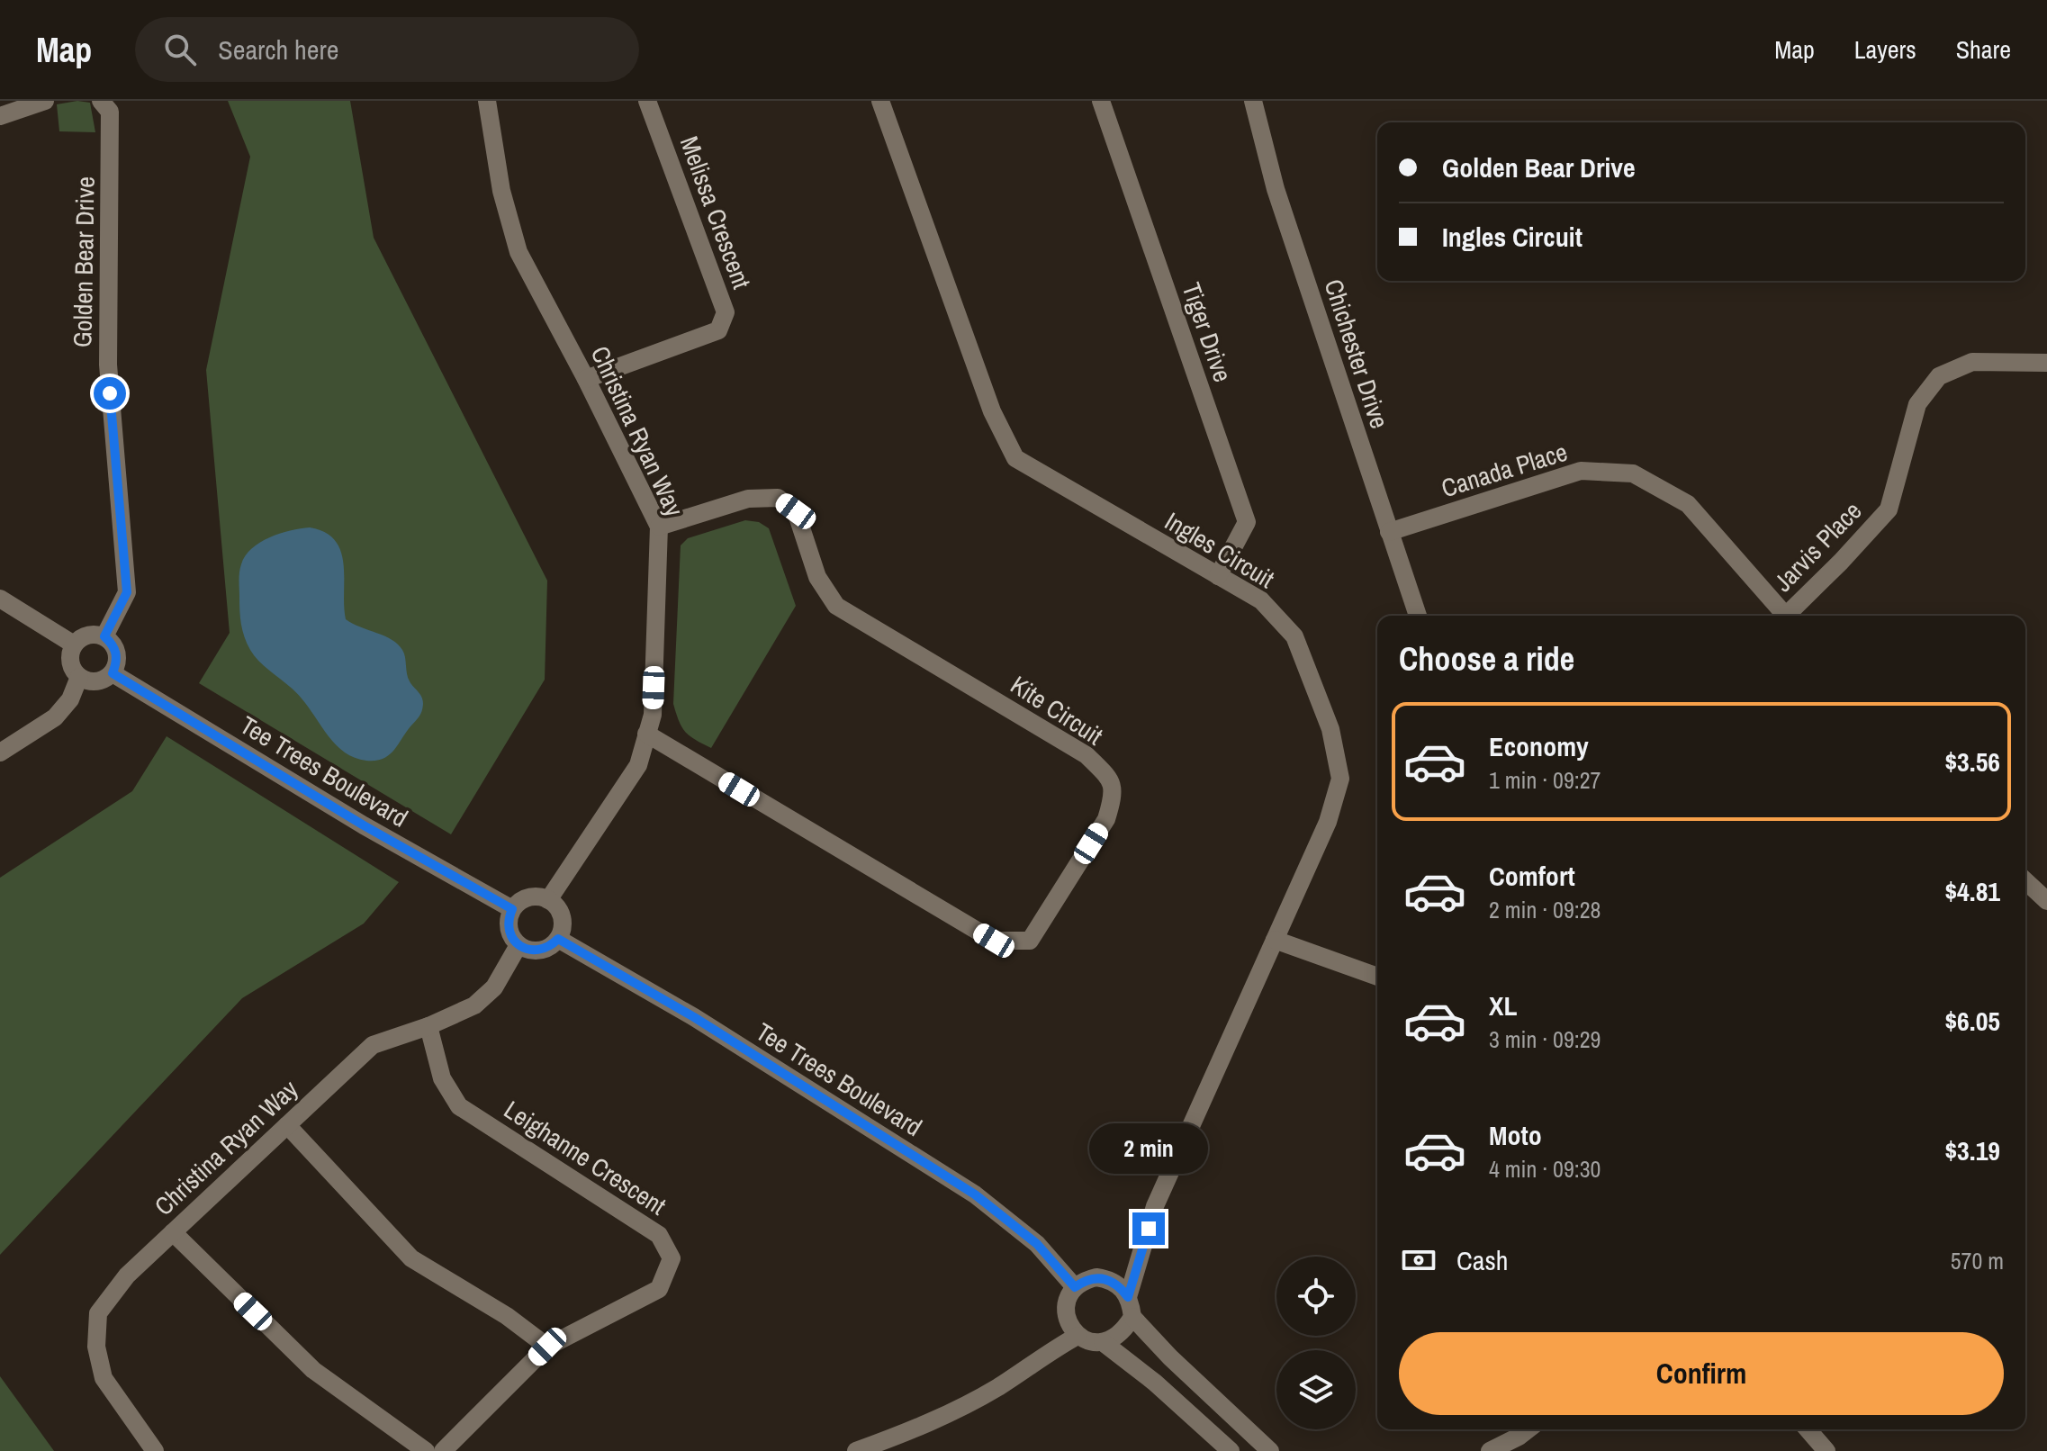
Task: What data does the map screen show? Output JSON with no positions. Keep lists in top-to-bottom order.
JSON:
{
  "streets": {
    "street": [
      "Melissa Crescent",
      "Golden Bear Drive",
      "Tiger Drive",
      "Chichester Drive",
      "Christina Ryan Way",
      "Canada Place",
      "Jarvis Place",
      "Ingles Circuit",
      "Kite Circuit",
      "Tee Trees Boulevard",
      "Leighanne Crescent"
    ]
  },
  "crossings": [
    ["Melissa Crescent", "Christina Ryan Way"],
    ["Golden Bear Drive", "Tee Trees Boulevard"],
    ["Tiger Drive", "Ingles Circuit"],
    ["Chichester Drive", "Canada Place"],
    ["Christina Ryan Way", "Kite Circuit"],
    ["Christina Ryan Way", "Tee Trees Boulevard"],
    ["Christina Ryan Way", "Leighanne Crescent"],
    ["Ingles Circuit", "Tee Trees Boulevard"]
  ],
  "page": {
    "header": "Map",
    "search": "Search here",
    "nav": ["Map", "Layers", "Share"],
    "banner": ["Golden Bear Drive", "Ingles Circuit"],
    "heading": "Choose a ride",
    "list": [
      {
        "name": "Economy",
        "note": "1 min · 09:27",
        "value": "$3.56"
      },
      {
        "name": "Comfort",
        "note": "2 min · 09:28",
        "value": "$4.81"
      },
      {
        "name": "XL",
        "note": "3 min · 09:29",
        "value": "$6.05"
      },
      {
        "name": "Moto",
        "note": "4 min · 09:30",
        "value": "$3.19"
      }
    ],
    "bubble": "2 min",
    "pay": ["Cash", "570 m"],
    "buttons": "Confirm"
  }
}
